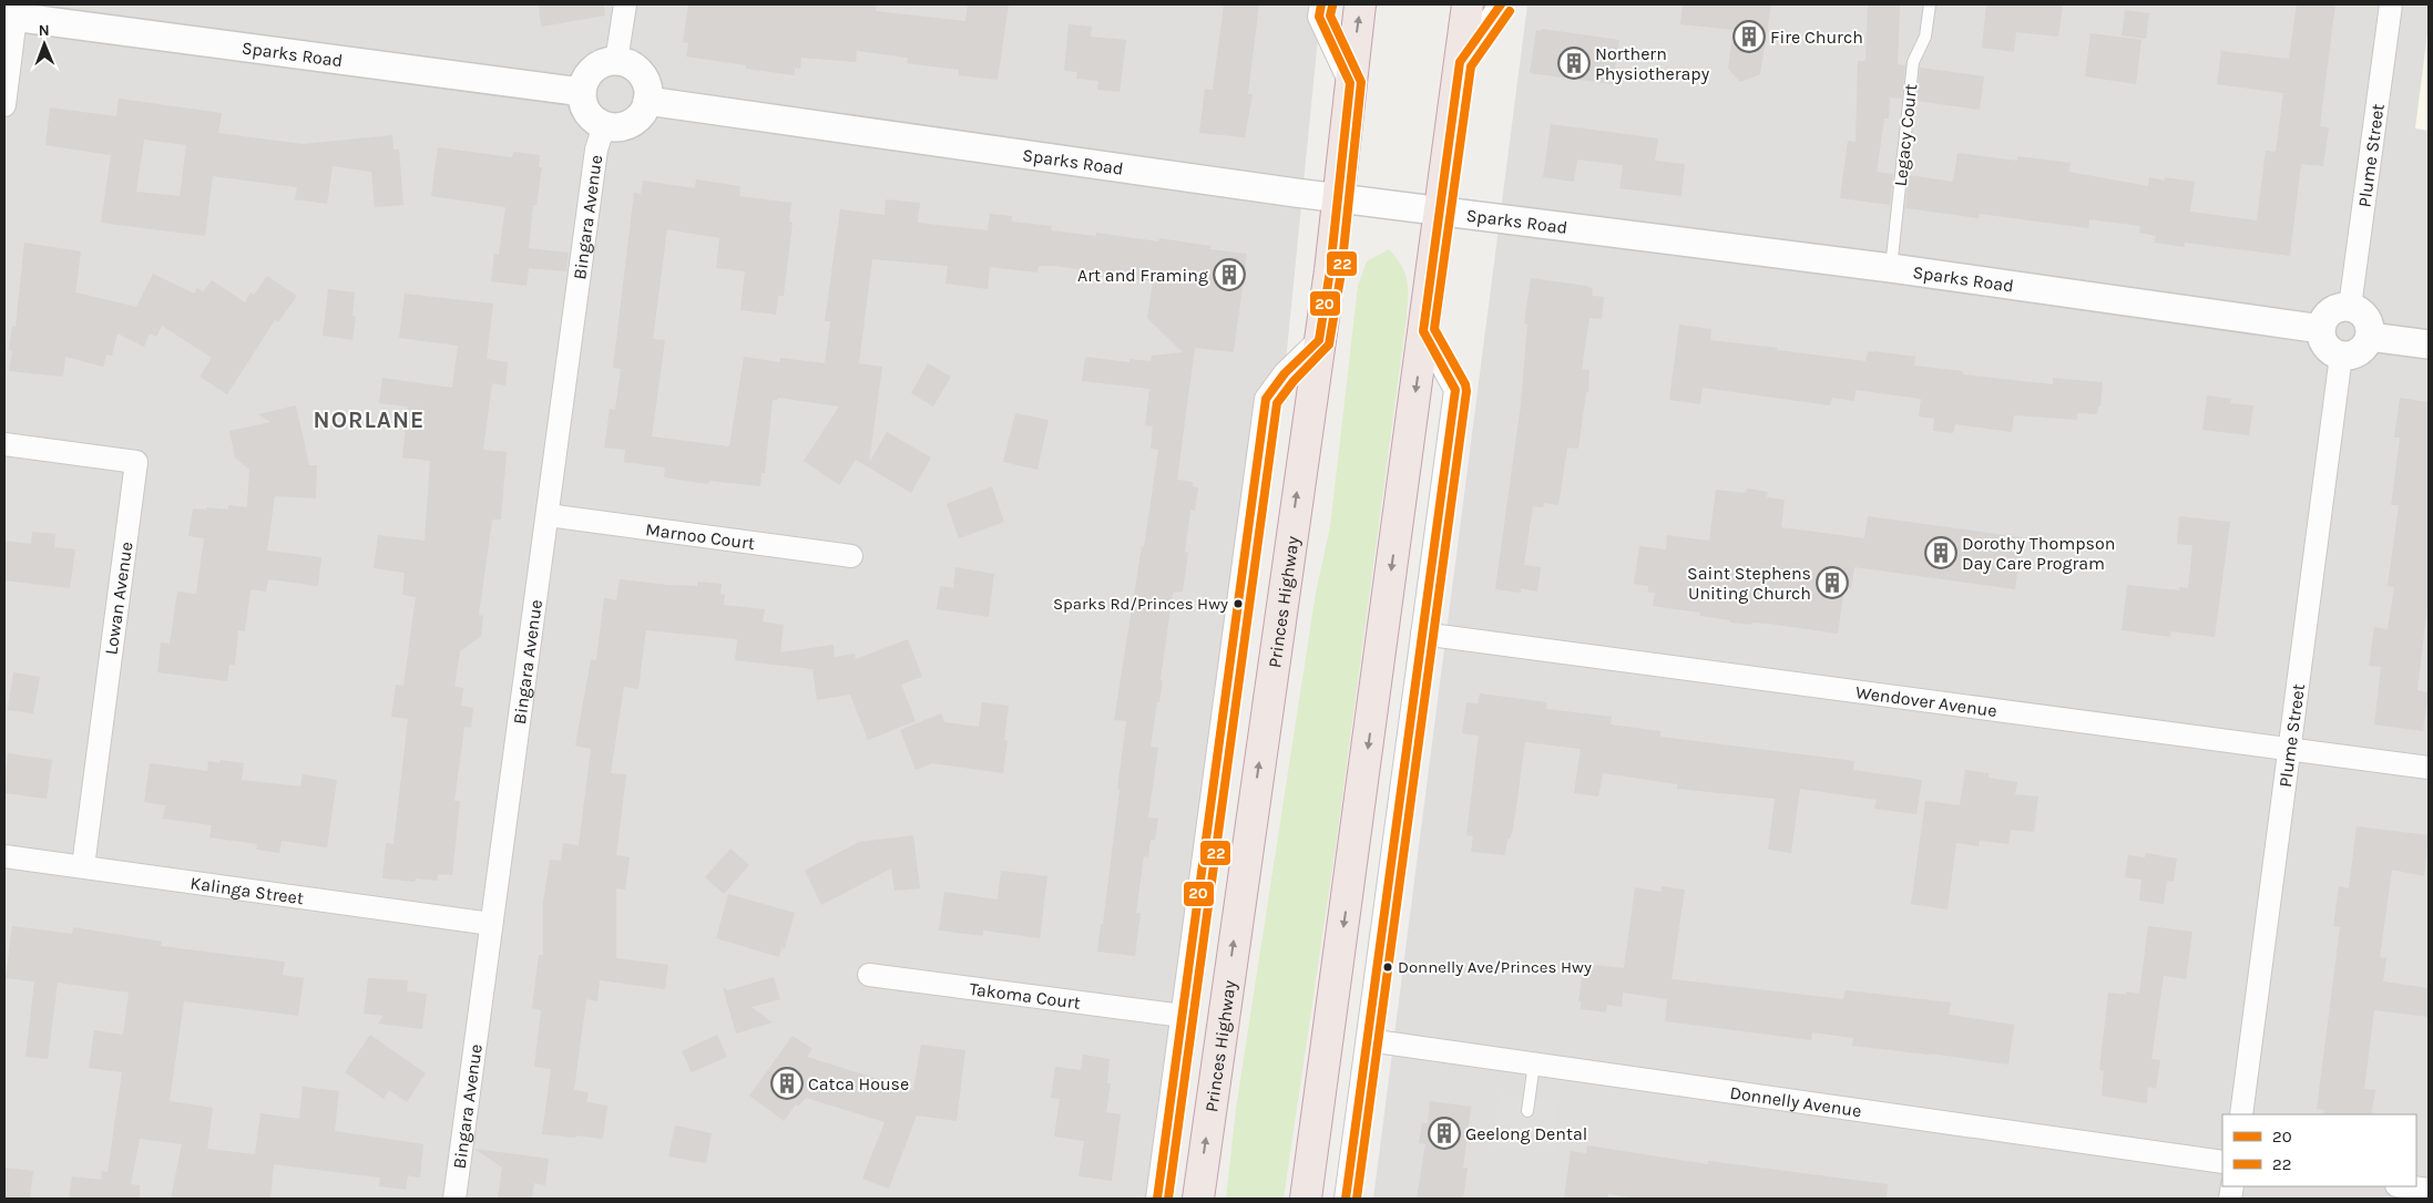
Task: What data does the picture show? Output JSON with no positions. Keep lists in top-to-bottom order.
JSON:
{
  "streets": {
    "highway": ["Princes Highway"],
    "street": [
      "Sparks Road",
      "Plume Street",
      "Bingara Avenue",
      "Marnoo Court",
      "Lowan Avenue",
      "Wendover Avenue",
      "Kalinga Street",
      "Takoma Court",
      "Donnelly Avenue"
    ],
    "lane": ["Legacy Court"]
  },
  "crossings": [
    ["Sparks Road", "Legacy Court"],
    ["Sparks Road", "Plume Street"],
    ["Sparks Road", "Bingara Avenue"],
    ["Sparks Road", "Princes Highway"],
    ["Plume Street", "Wendover Avenue"],
    ["Bingara Avenue", "Marnoo Court"],
    ["Bingara Avenue", "Kalinga Street"],
    ["Lowan Avenue", "Kalinga Street"]
  ],
  "districts": ["NORLANE"],
  "places": {
    "building": [
      "Fire Church",
      "Northern Physiotherapy",
      "Art and Framing",
      "Dorothy Thompson Day Care Program",
      "Saint Stephens Uniting Church",
      "Catca House",
      "Geelong Dental"
    ],
    "other": ["Sparks Rd/Princes Hwy", "Donnelly Ave/Princes Hwy"]
  },
  "lines": ["transit line 20", "transit line 22"],
  "legend": ["20", "22"],
  "north": "top"
}
